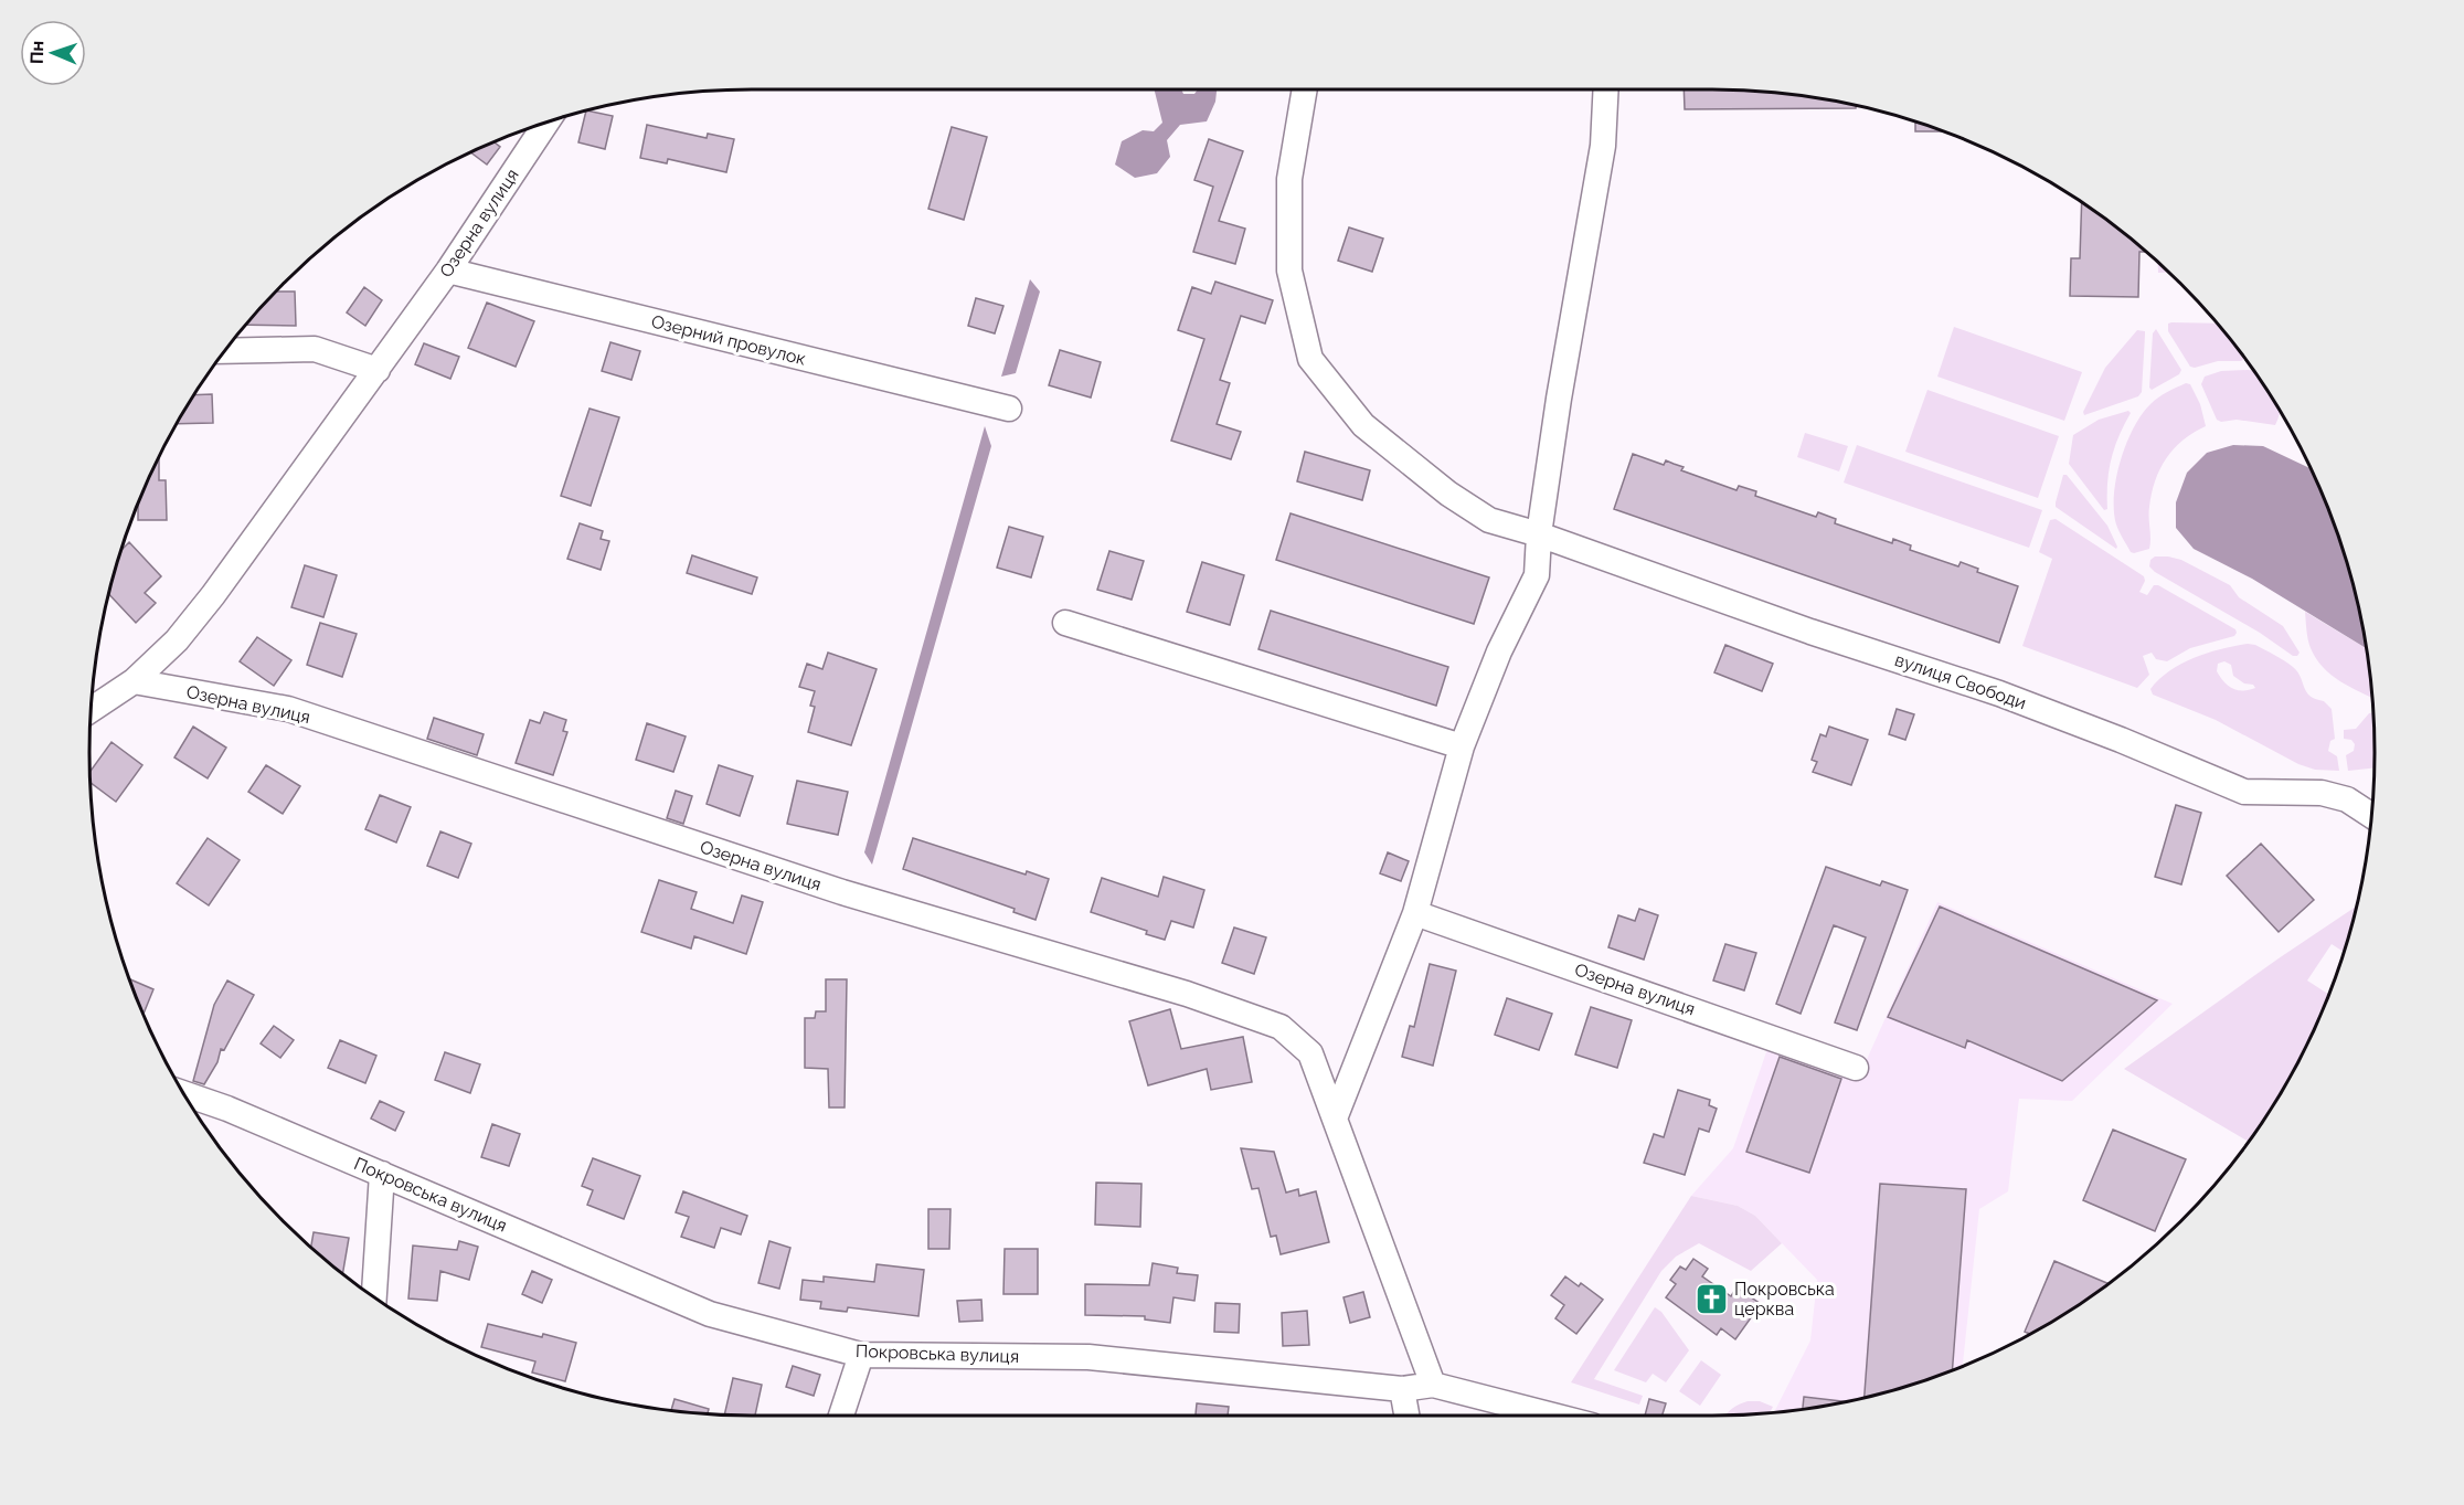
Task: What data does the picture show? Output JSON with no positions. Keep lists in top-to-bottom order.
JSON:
{
  "streets": {
    "street": [
      "Озерна вулиця",
      "Озерний провулок",
      "вулиця Свободи",
      "Покровська вулиця"
    ]
  },
  "crossings": [
    ["Озерна вулиця", "Озерний провулок"],
    ["Озерна вулиця", "Покровська вулиця"]
  ],
  "places": {
    "church": ["Покровська церква"]
  },
  "north": "left"
}
